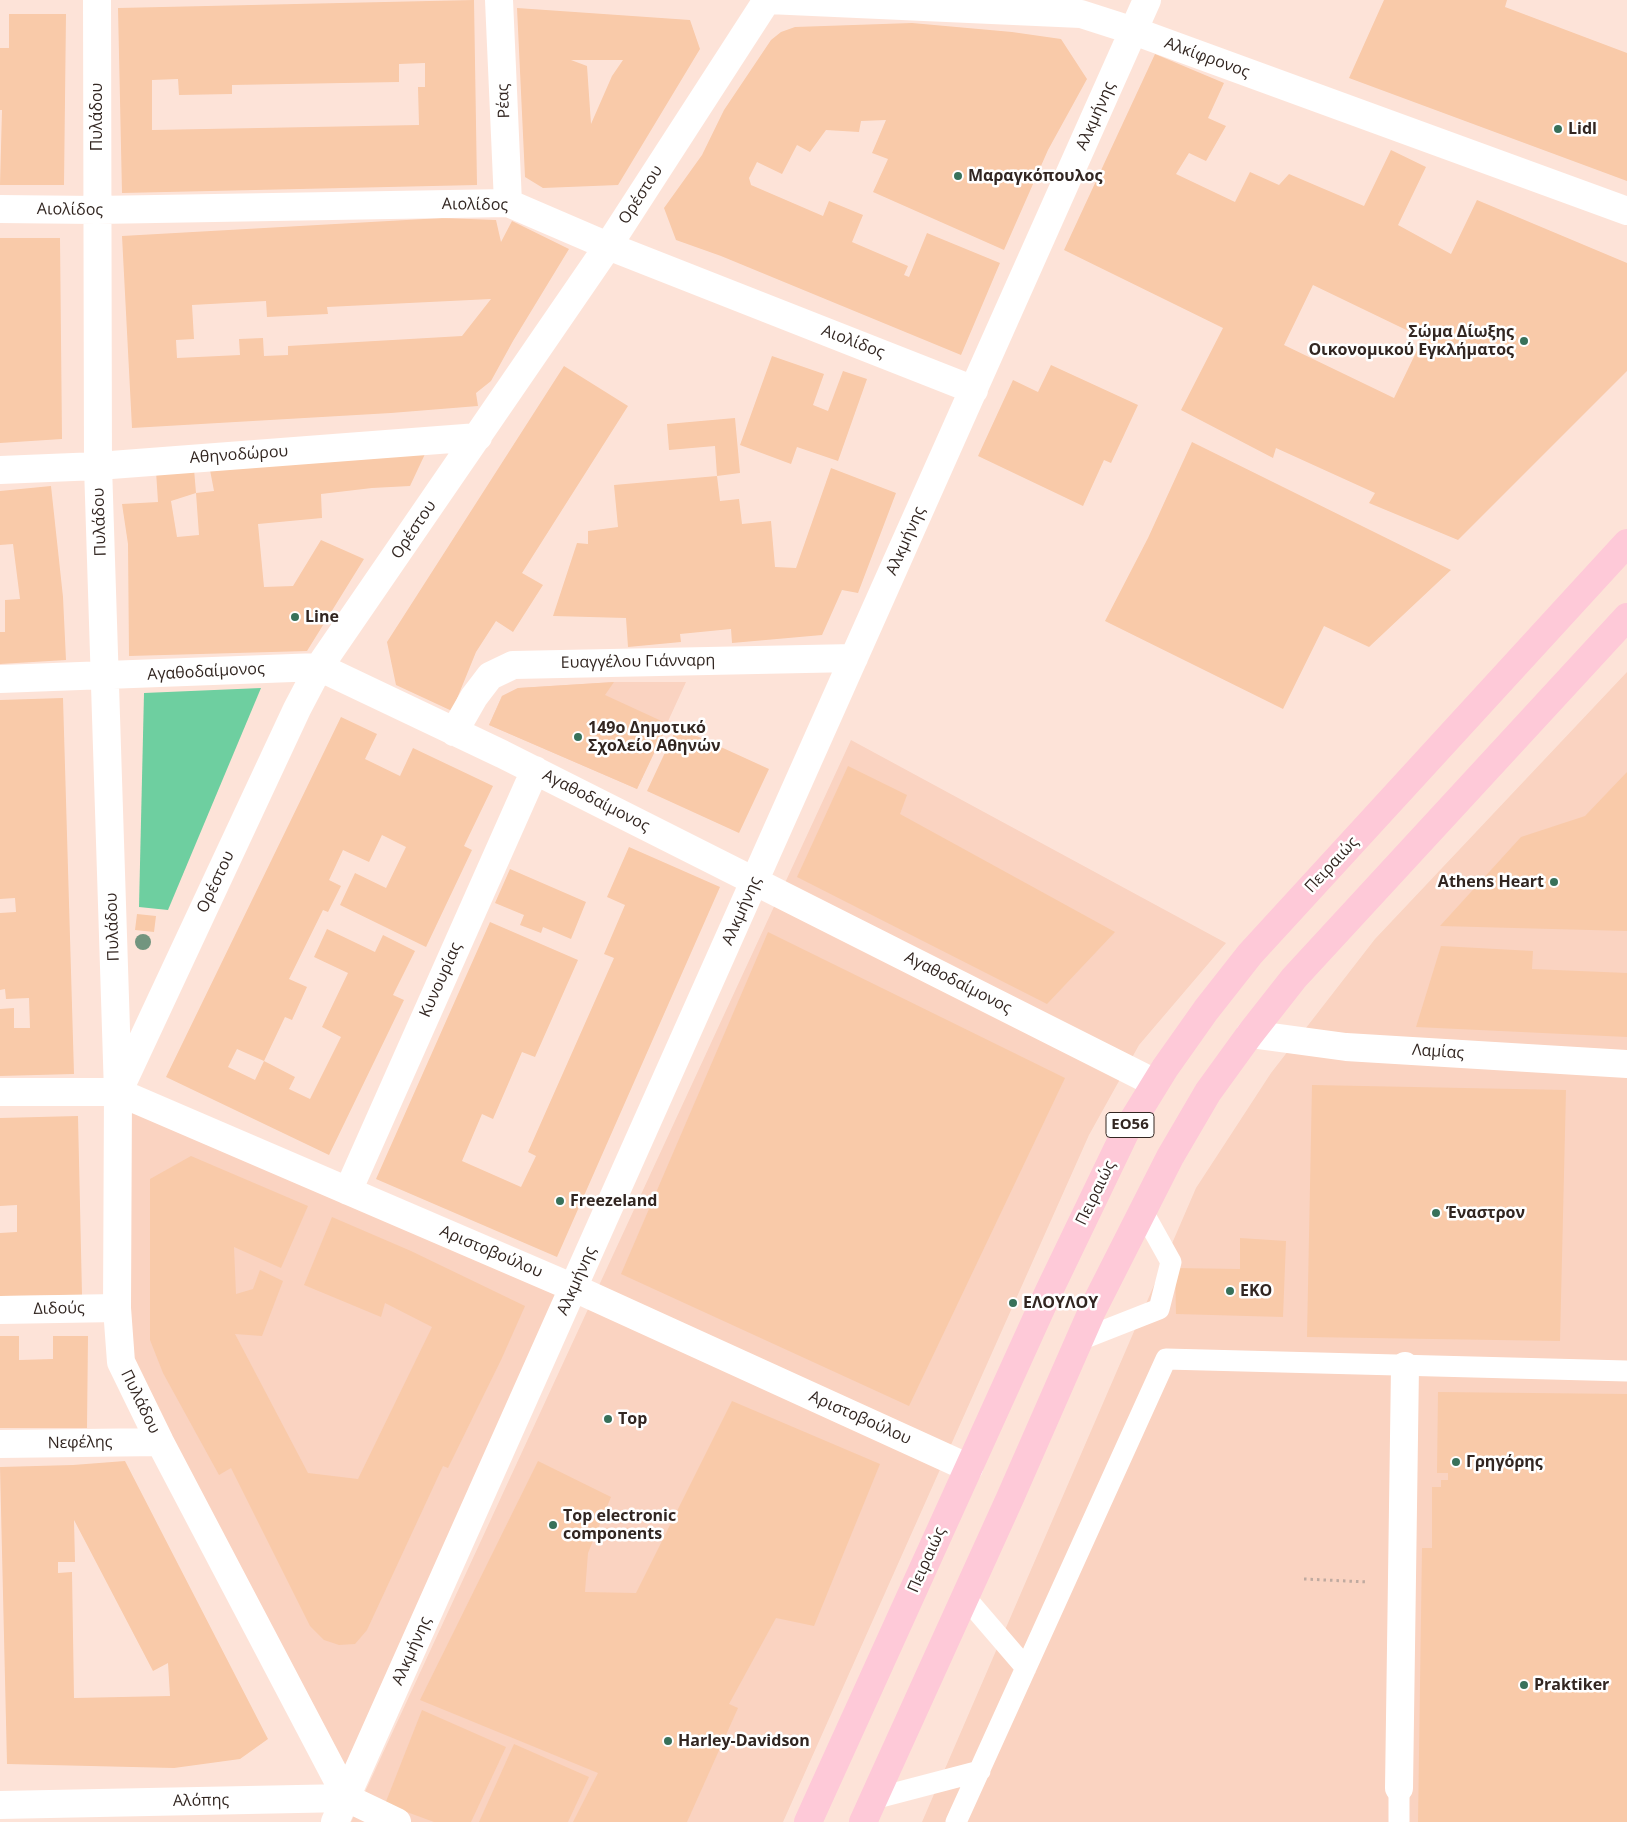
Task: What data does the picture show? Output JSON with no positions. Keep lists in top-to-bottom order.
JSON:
{
  "streets": {
    "main road": ["Πειραιώς", "ΕΟ56"],
    "street": [
      "Αλκίφρονος",
      "Ρέας",
      "Αλκμήνης",
      "Πυλάδου",
      "Ορέστου",
      "Αιολίδος",
      "Αθηνοδώρου",
      "Ευαγγέλου Γιάνναρη",
      "Αγαθοδαίμονος",
      "Κυνουρίας",
      "Λαμίας",
      "Αριστοβούλου",
      "Διδούς",
      "Νεφέλης",
      "Αλόπης"
    ]
  },
  "crossings": [
    ["Αλκίφρονος", "Αλκμήνης"],
    ["Αλκίφρονος", "Ορέστου"],
    ["Ρέας", "Αιολίδος"],
    ["Αλκμήνης", "Πυλάδου"],
    ["Αλκμήνης", "Αιολίδος"],
    ["Αλκμήνης", "Ευαγγέλου Γιάνναρη"],
    ["Αλκμήνης", "Αγαθοδαίμονος"],
    ["Αλκμήνης", "Αριστοβούλου"],
    ["Αλκμήνης", "Αλόπης"],
    ["Πυλάδου", "Ορέστου"],
    ["Πυλάδου", "Αιολίδος"],
    ["Πυλάδου", "Αθηνοδώρου"],
    ["Πυλάδου", "Αγαθοδαίμονος"],
    ["Πυλάδου", "Αριστοβούλου"],
    ["Πυλάδου", "Διδούς"],
    ["Πυλάδου", "Νεφέλης"],
    ["Πυλάδου", "Αλόπης"],
    ["Ορέστου", "Αιολίδος"],
    ["Ορέστου", "Αθηνοδώρου"],
    ["Ορέστου", "Αγαθοδαίμονος"],
    ["Ορέστου", "Αριστοβούλου"],
    ["Ευαγγέλου Γιάνναρη", "Αγαθοδαίμονος"],
    ["Αγαθοδαίμονος", "Πειραιώς"],
    ["Αγαθοδαίμονος", "Κυνουρίας"],
    ["Πειραιώς", "Αριστοβούλου"],
    ["Κυνουρίας", "Αριστοβούλου"],
    ["Λαμίας", "ΕΟ56"]
  ],
  "places": [
    "Lidl",
    "Μαραγκόπουλος",
    "Σώμα Δίωξης Οικονομικού Εγκλήματος",
    "Line",
    "149ο Δημοτικό Σχολείο Αθηνών",
    "Athens Heart",
    "Freezeland",
    "Έναστρον",
    "EKO",
    "ΕΛΟΥΛΟΥ",
    "Top",
    "Γρηγόρης",
    "Top electronic components",
    "Praktiker",
    "Harley-Davidson"
  ]
}
